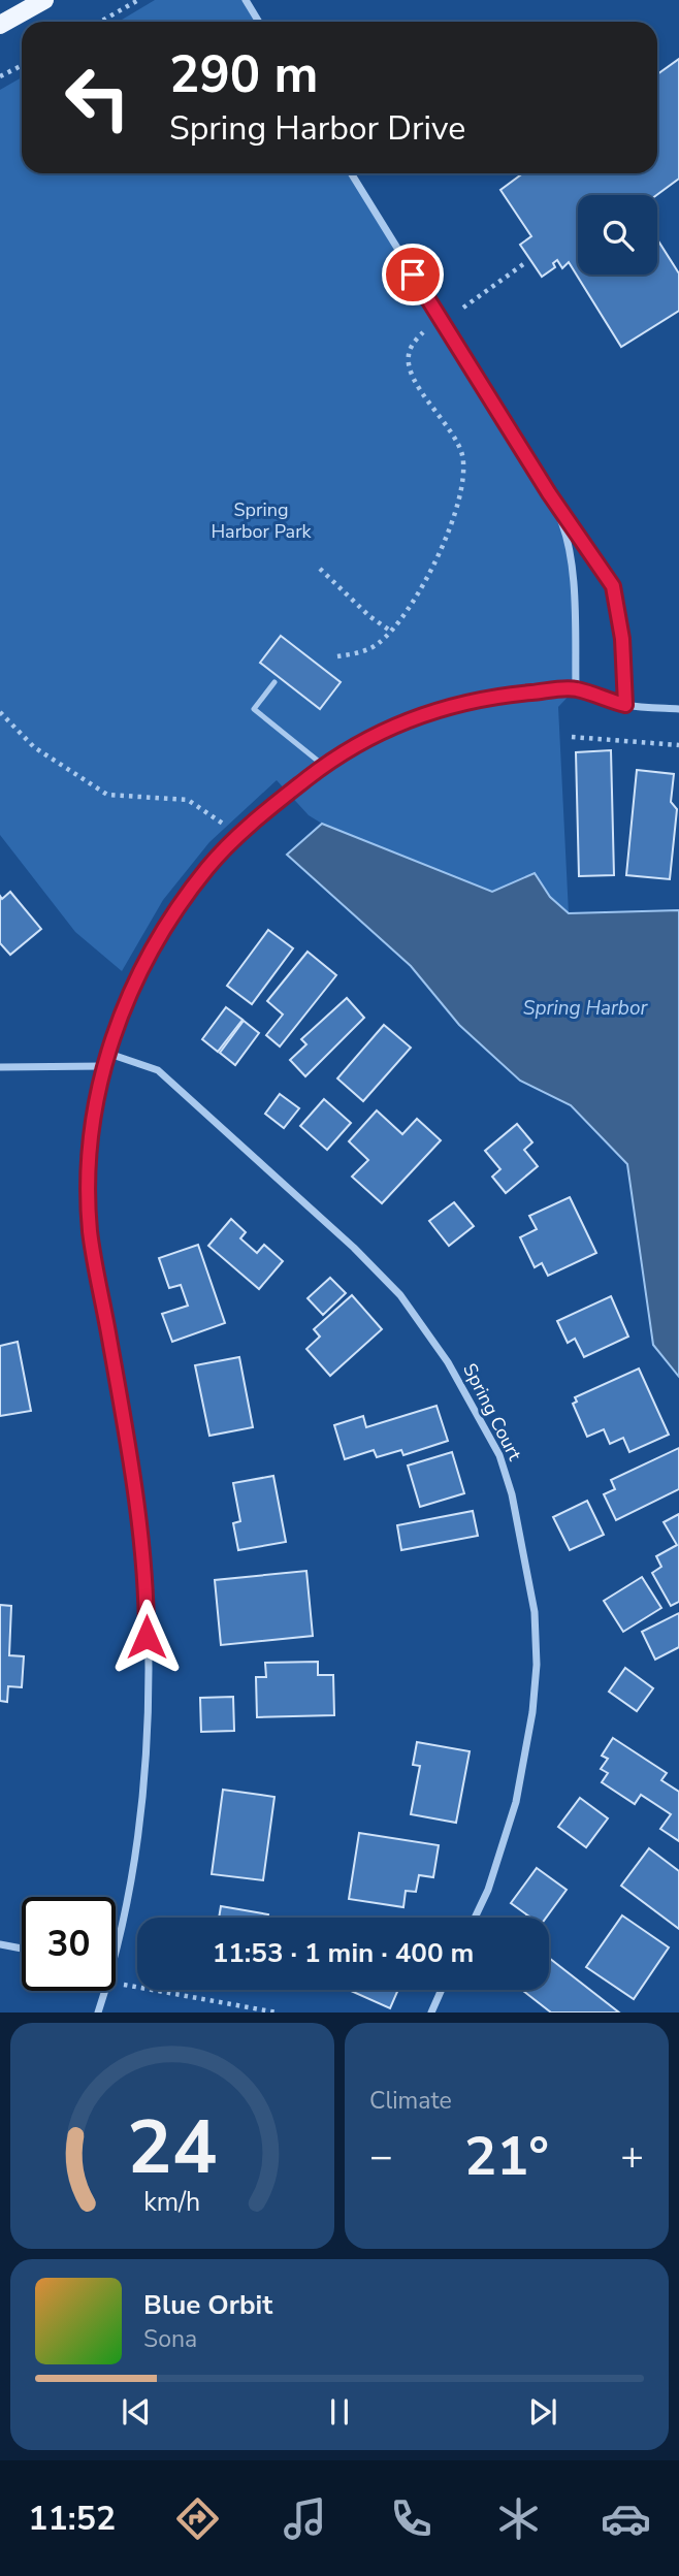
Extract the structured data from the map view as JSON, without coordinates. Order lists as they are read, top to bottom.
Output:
{
  "streets": {
    "street": ["Spring Court"]
  },
  "water": ["Spring Harbor"],
  "parks": ["Spring Harbor Park"],
  "page": {
    "turn": ["290 m", "Spring Harbor Drive"],
    "limit": "30",
    "trip": "11:53 · 1 min · 400 m",
    "tile": "Climate",
    "heat": ["−", "21°", "+"],
    "song": ["Blue Orbit", "Sona"],
    "tabs": "11:52",
    "gauge": ["24", "km/h"]
  }
}
